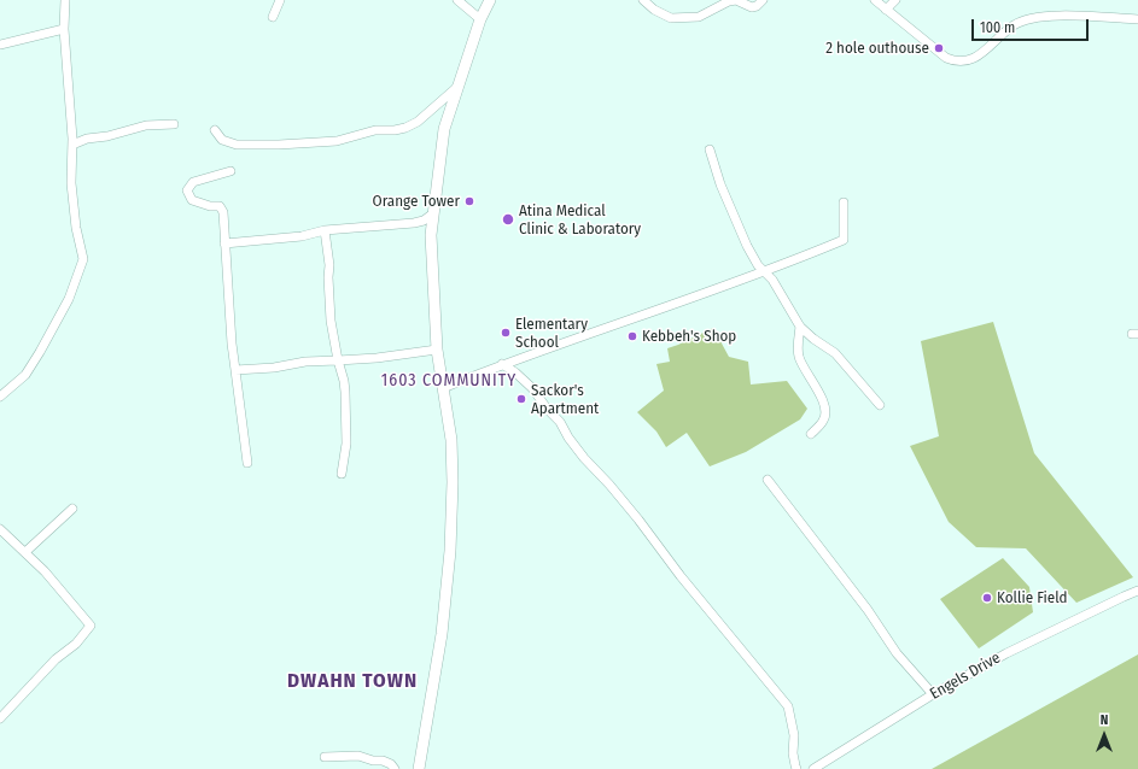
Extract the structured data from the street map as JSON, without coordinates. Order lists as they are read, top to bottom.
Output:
{
  "streets": {
    "street": ["Engels Drive"]
  },
  "districts": ["1603 COMMUNITY", "DWAHN TOWN"],
  "places": [
    "2 hole outhouse",
    "Orange Tower",
    "Atina Medical Clinic & Laboratory",
    "Elementary School",
    "Kebbeh's Shop",
    "Sackor's Apartment",
    "Kollie Field"
  ],
  "scale_bar": "100 m",
  "north": "top"
}
